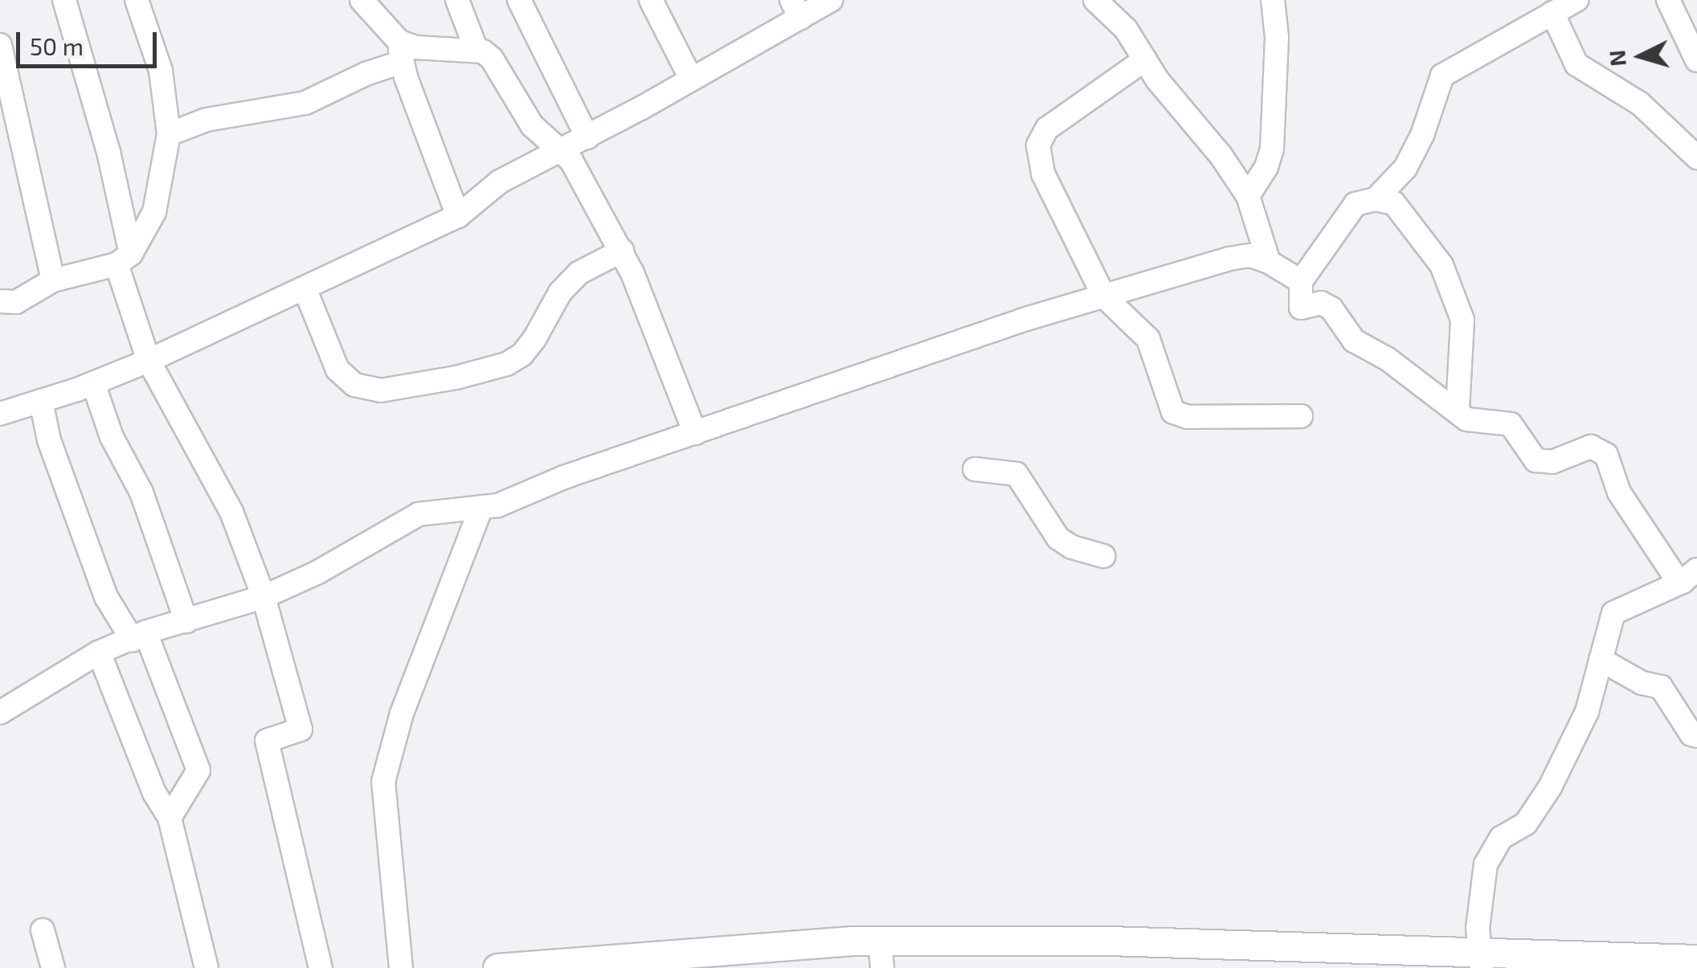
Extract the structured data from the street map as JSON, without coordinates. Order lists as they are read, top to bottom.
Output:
{
  "scale_bar": "50 m",
  "north": "left"
}
